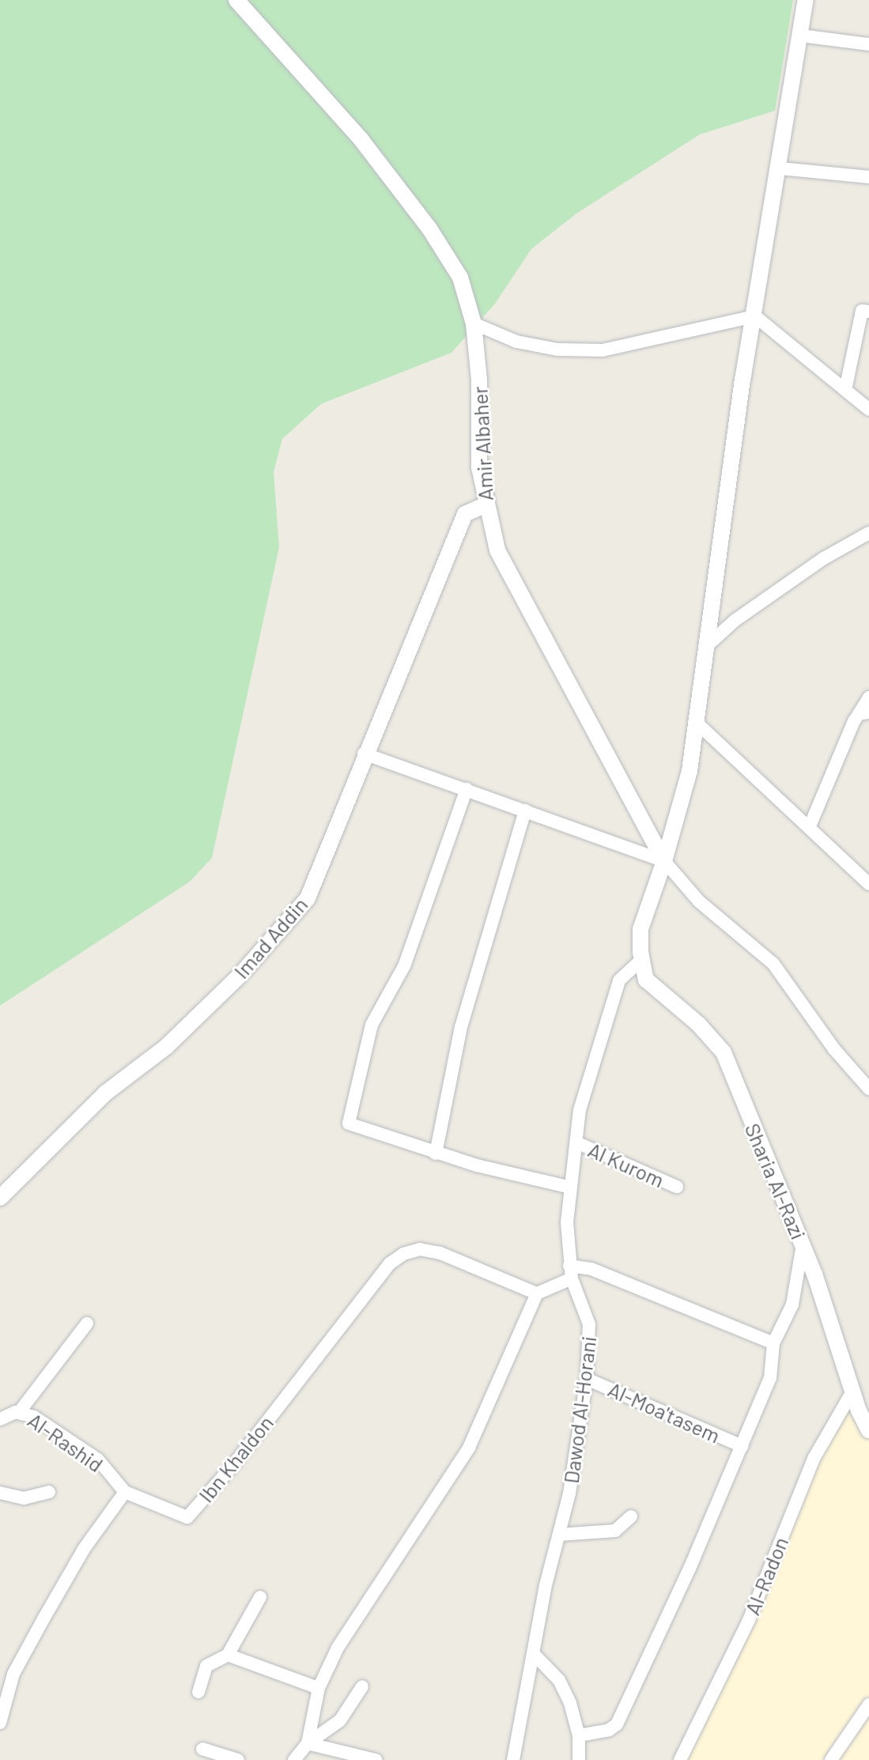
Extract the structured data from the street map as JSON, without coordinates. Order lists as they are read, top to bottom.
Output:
{
  "streets": {
    "street": [
      "Amir Albaher",
      "Imad Addin",
      "Al Kurom",
      "Sharia Al-Razi",
      "Dawod Al-Horani",
      "Al-Moa'tasem",
      "Al-Rashid",
      "Ibn Khaldon",
      "Al-Radon"
    ]
  },
  "crossings": [
    ["Amir Albaher", "Imad Addin"],
    ["Al Kurom", "Dawod Al-Horani"],
    ["Sharia Al-Razi", "Dawod Al-Horani"],
    ["Sharia Al-Razi", "Al-Radon"],
    ["Dawod Al-Horani", "Al-Moa'tasem"],
    ["Al-Rashid", "Ibn Khaldon"]
  ]
}
